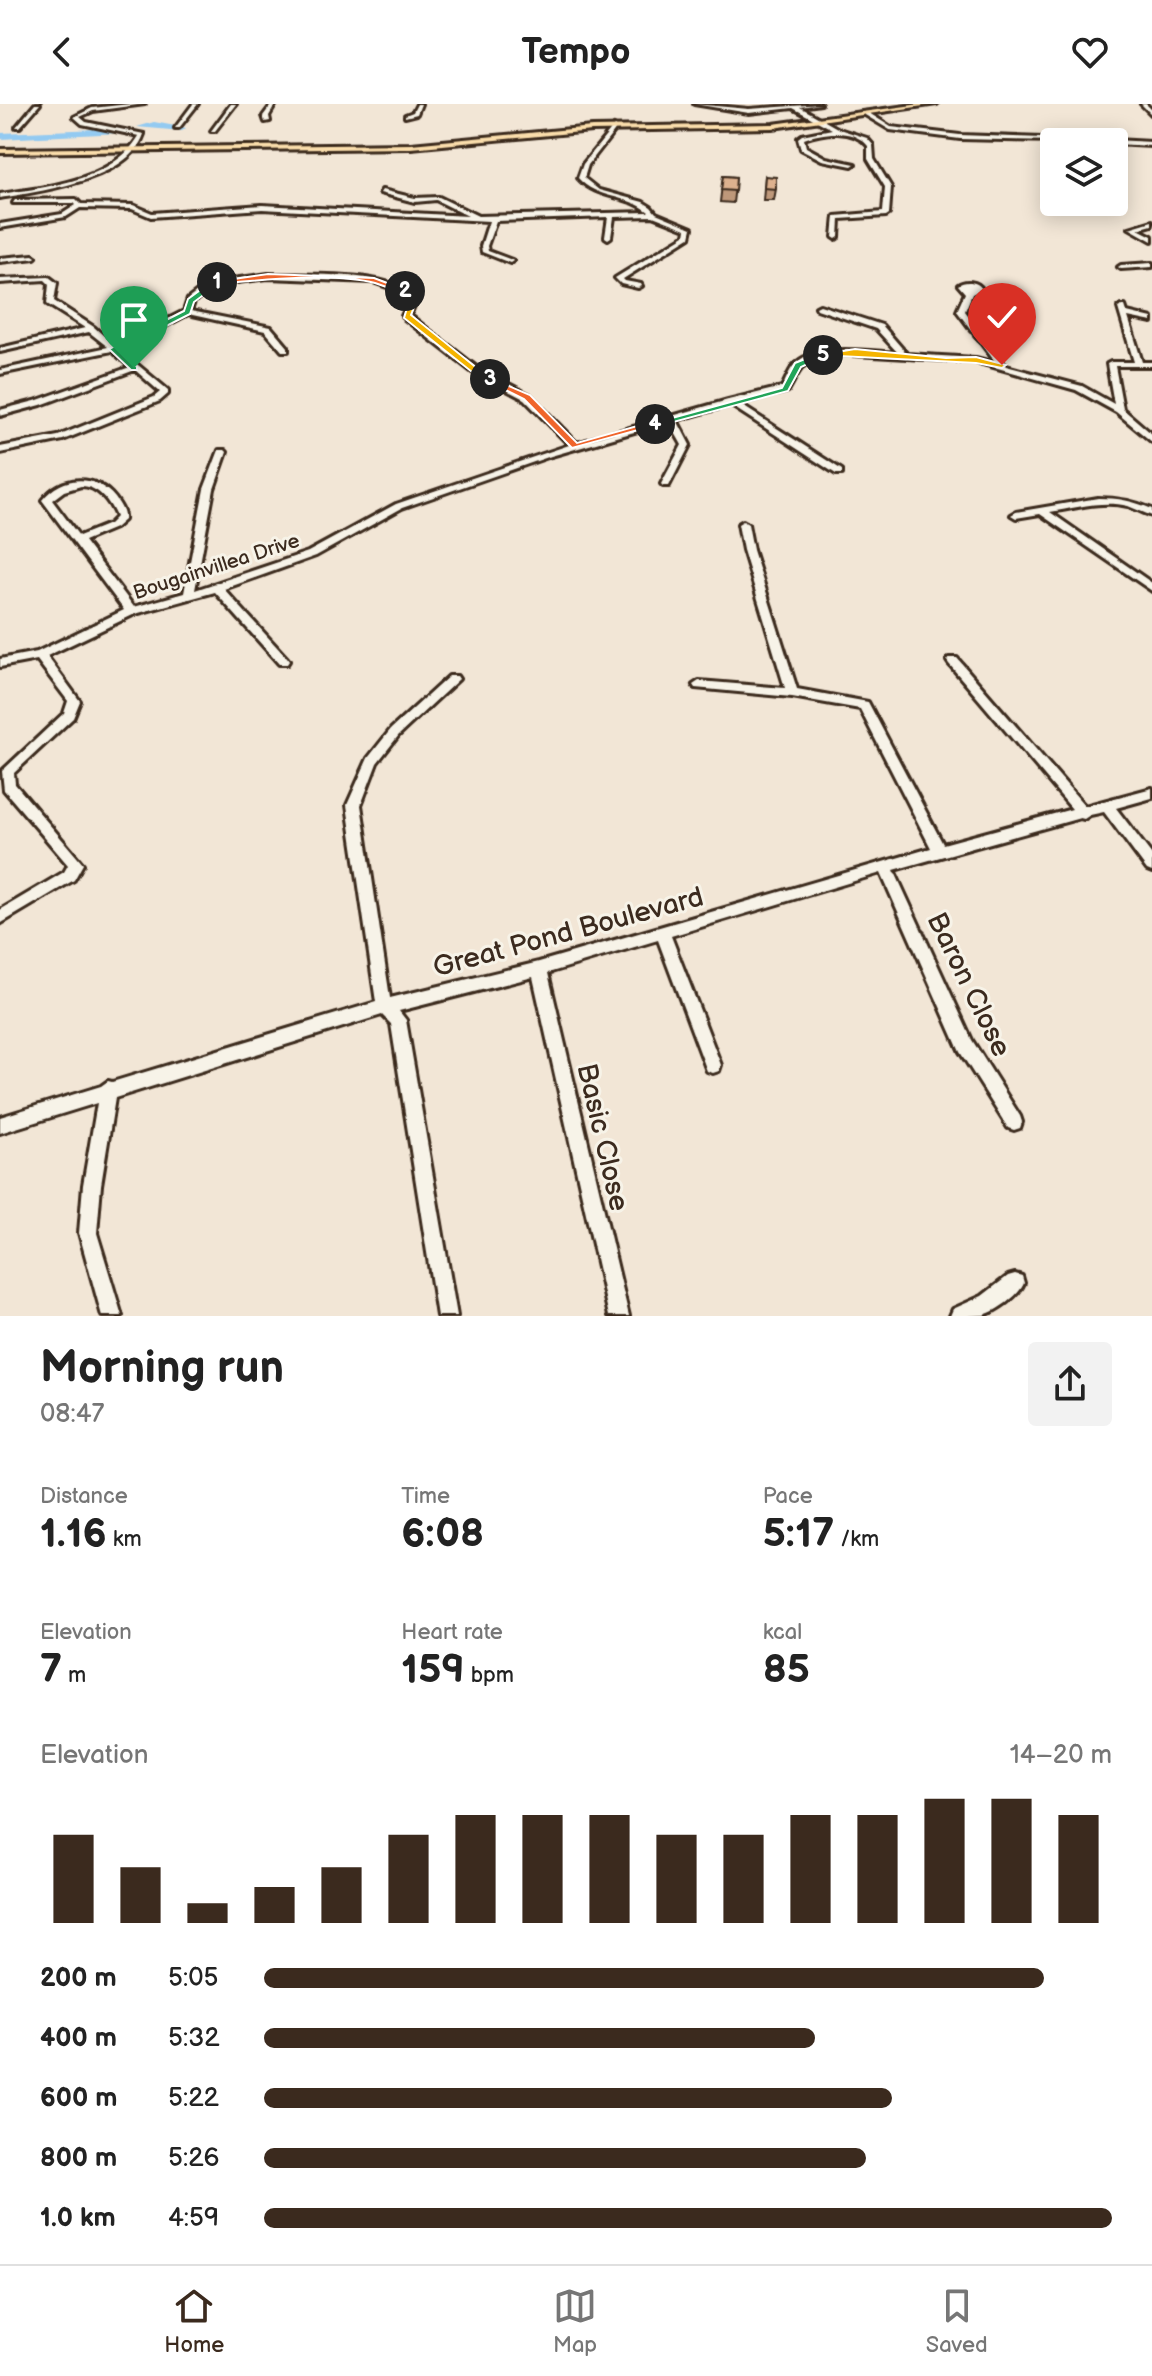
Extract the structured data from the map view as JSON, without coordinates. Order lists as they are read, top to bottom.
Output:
{
  "streets": {
    "street": [
      "Bougainvillea Drive",
      "Great Pond Boulevard",
      "Baron Close",
      "Basic Close"
    ]
  },
  "crossings": [
    ["Great Pond Boulevard", "Baron Close"],
    ["Great Pond Boulevard", "Basic Close"]
  ],
  "page": {
    "header": "Tempo",
    "pins": [
      "1",
      "2",
      "5",
      "3",
      "4"
    ],
    "heading": ["Morning run", "08:47"],
    "stats": [
      ["Distance", "1.16 km"],
      ["Time", "6:08"],
      ["Pace", "5:17 /km"],
      ["Elevation", "7 m"],
      ["Heart rate", "159 bpm"],
      ["kcal", "85"]
    ],
    "chart": ["Elevation", "14–20 m"],
    "list": [
      {
        "name": "200 m",
        "note": "5:05"
      },
      {
        "name": "400 m",
        "note": "5:32"
      },
      {
        "name": "600 m",
        "note": "5:22"
      },
      {
        "name": "800 m",
        "note": "5:26"
      },
      {
        "name": "1.0 km",
        "note": "4:59"
      }
    ],
    "tabs": ["Home", "Map", "Saved"]
  }
}
